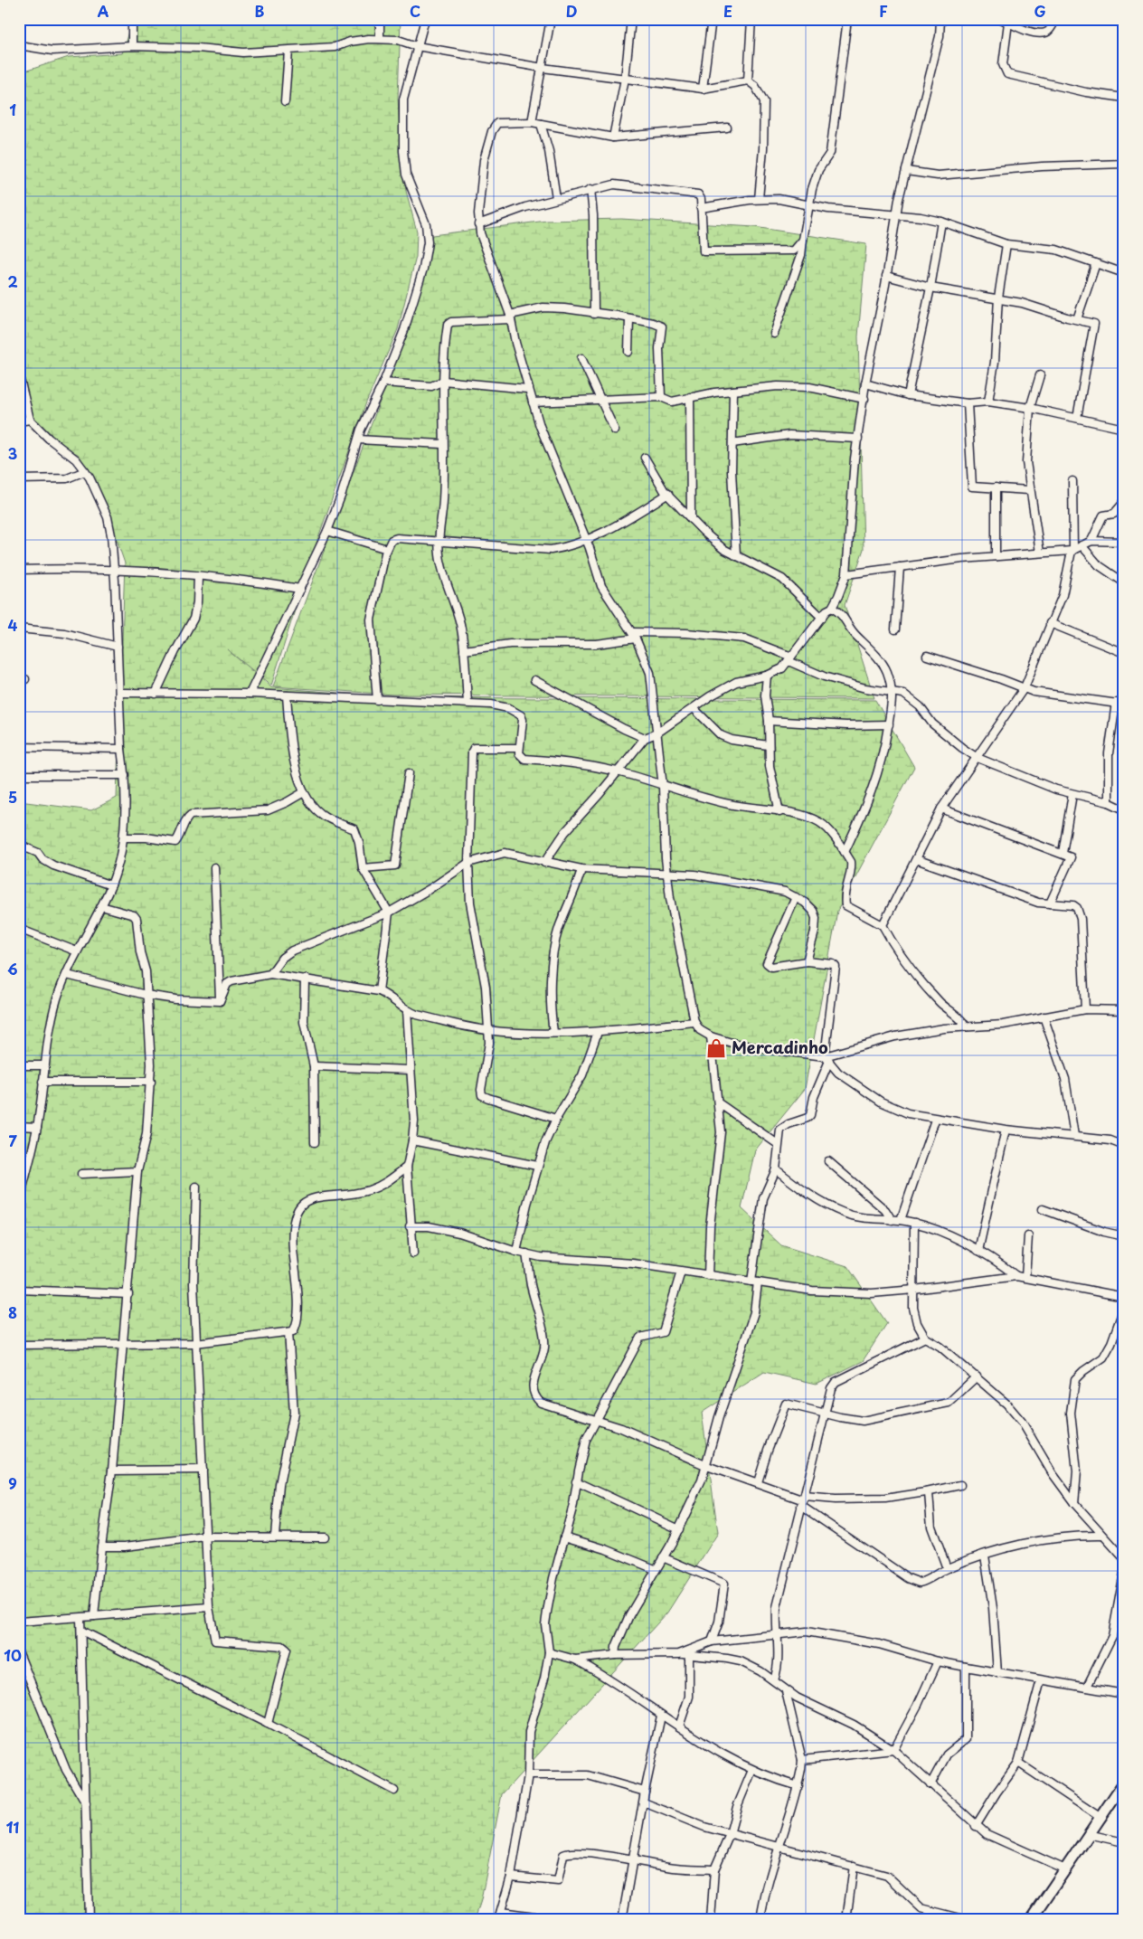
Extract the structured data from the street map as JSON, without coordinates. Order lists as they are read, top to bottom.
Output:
{
  "places": {
    "shop": ["Mercadinho"]
  },
  "grid": {
    "columns": [
      "A",
      "B",
      "C",
      "D",
      "E",
      "F",
      "G"
    ],
    "rows": [
      "1",
      "2",
      "3",
      "4",
      "5",
      "6",
      "7",
      "8",
      "9",
      "10",
      "11"
    ]
  }
}
